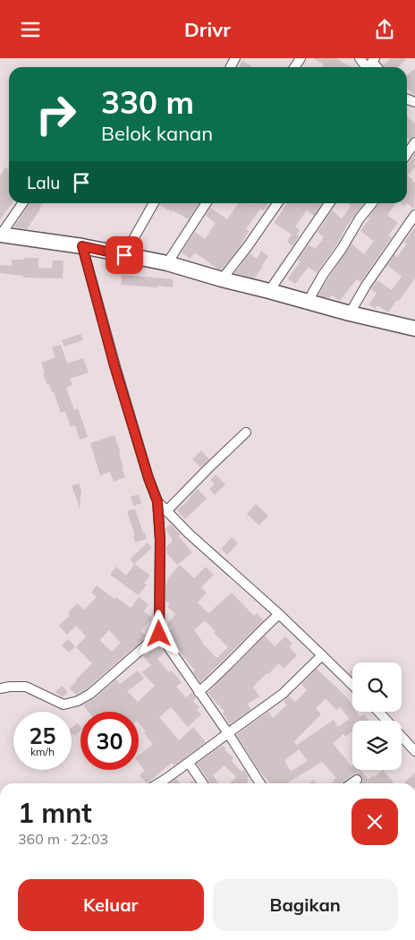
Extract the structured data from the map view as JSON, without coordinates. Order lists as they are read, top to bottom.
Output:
{
  "page": {
    "header": "Drivr",
    "turn": ["330 m", "Belok kanan"],
    "then": "Lalu",
    "speed": "25 km/h",
    "limit": "30",
    "heading": ["1 mnt", "360 m · 22:03"],
    "buttons": ["Keluar", "Bagikan"]
  }
}
